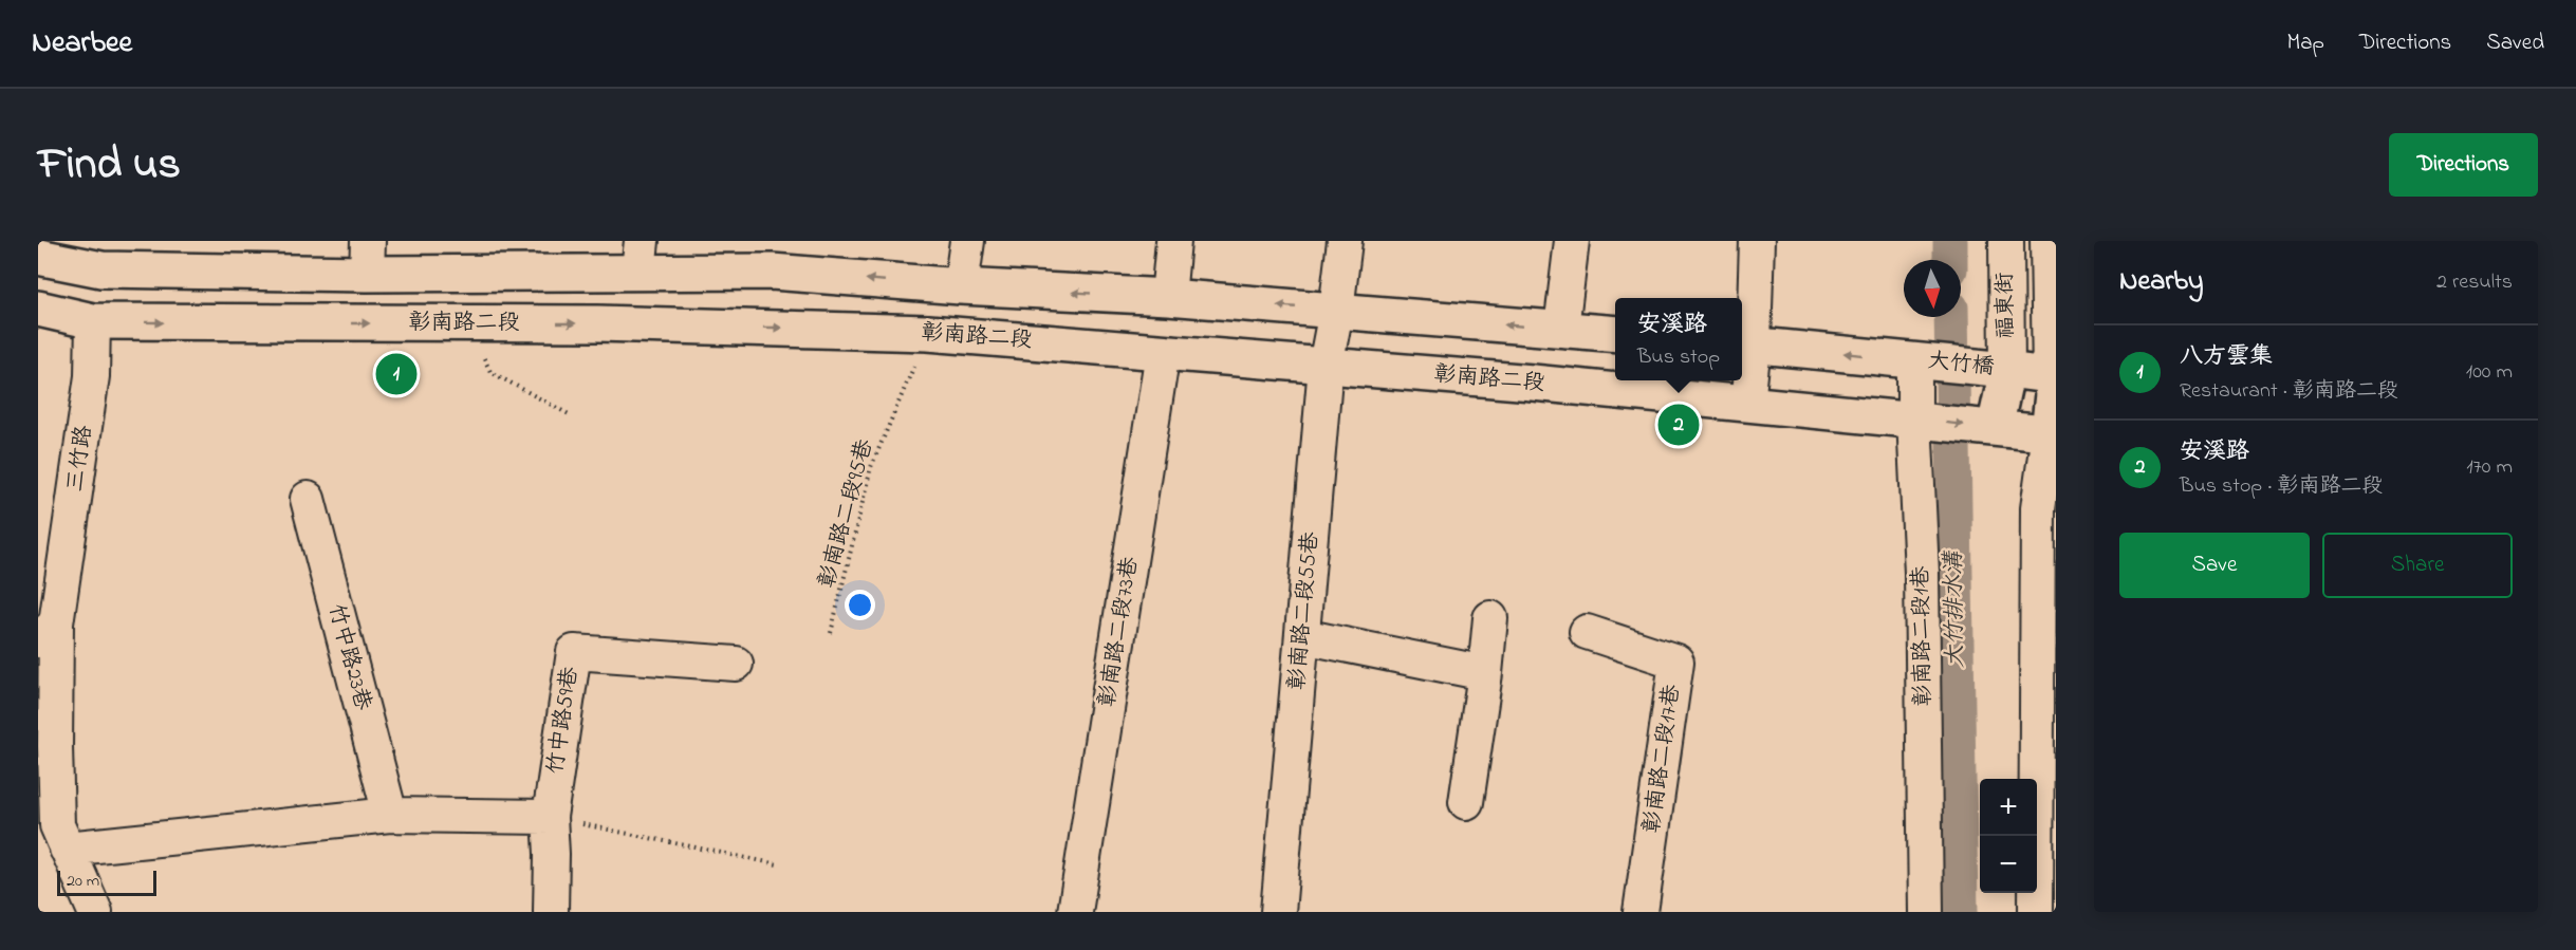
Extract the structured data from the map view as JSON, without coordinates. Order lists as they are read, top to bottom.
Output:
{
  "streets": {
    "main road": [
      "福東街",
      "彰南路二段",
      "大竹橋",
      "三竹路"
    ],
    "street": [
      "彰南路二段55巷",
      "彰南路二段73巷",
      "彰南路二段1巷",
      "竹中路23巷",
      "竹中路59巷",
      "彰南路二段17巷"
    ],
    "path": ["彰南路二段95巷"]
  },
  "crossings": [
    ["福東街", "大竹橋"],
    ["彰南路二段", "三竹路"],
    ["彰南路二段", "彰南路二段95巷"],
    ["彰南路二段", "彰南路二段55巷"],
    ["彰南路二段", "彰南路二段73巷"],
    ["彰南路二段", "彰南路二段1巷"],
    ["大竹橋", "彰南路二段1巷"]
  ],
  "water": ["大竹排水溝"],
  "scale_bar": "20 m",
  "north": "bottom",
  "page": {
    "header": "Nearbee",
    "nav": ["Map", "Directions", "Saved"],
    "title": "Find us",
    "buttons": [
      "Directions",
      ["Save", "Share"]
    ],
    "heading": ["Nearby", "2 results"],
    "popup": ["安溪路", "Bus stop"],
    "list": [
      {
        "mark": "1",
        "name": "八方雲集",
        "note": "Restaurant · 彰南路二段",
        "value": "100 m"
      },
      {
        "mark": "2",
        "name": "安溪路",
        "note": "Bus stop · 彰南路二段",
        "value": "170 m"
      }
    ],
    "pins": ["1", "2"],
    "map_buttons": ["+", "−"],
    "scale": "20 m"
  }
}
